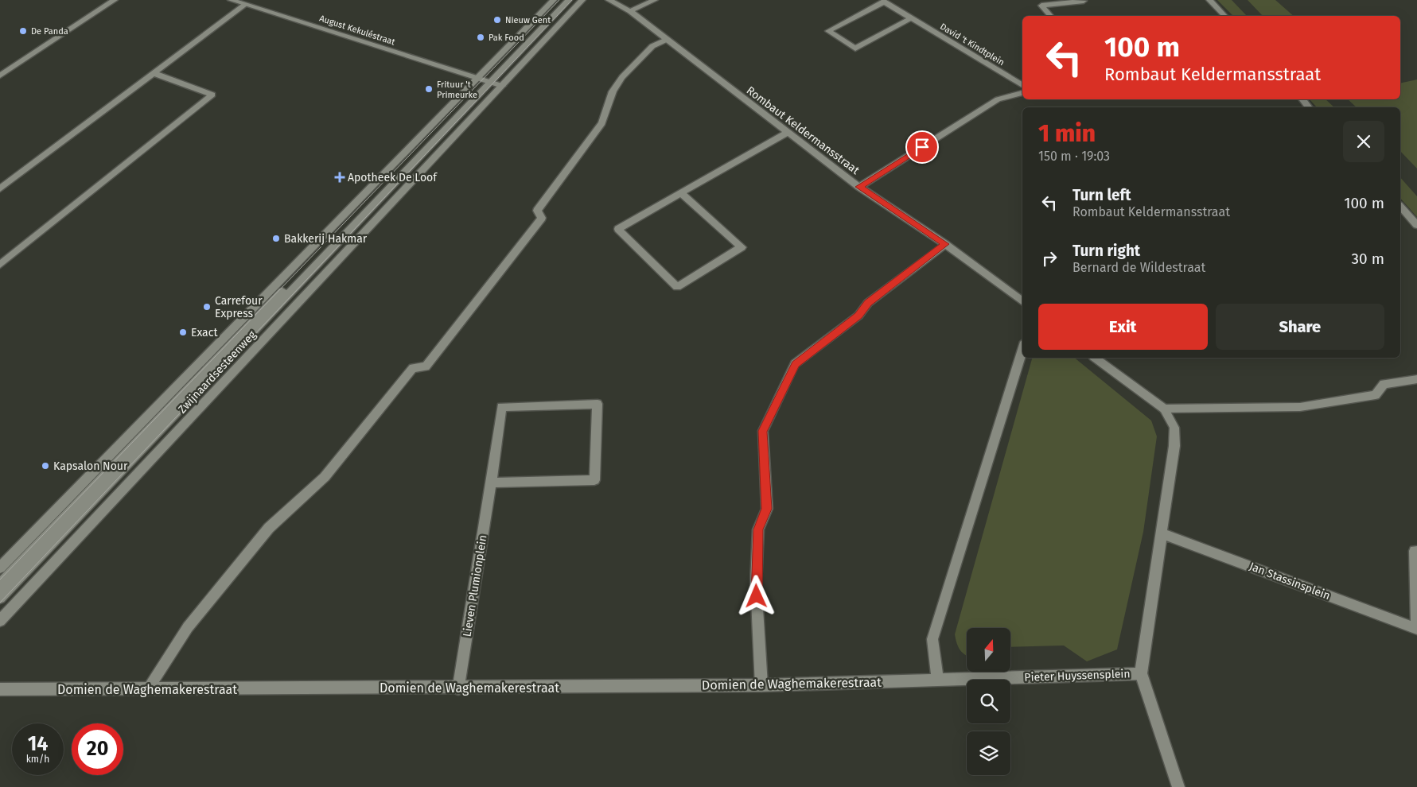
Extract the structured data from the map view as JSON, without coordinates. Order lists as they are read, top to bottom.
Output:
{
  "streets": {
    "street": [
      "August Kekuléstraat",
      "David 't Kindtplein",
      "Rombaut Keldermansstraat",
      "Zwijnaardsesteenweg",
      "Jan Stassinsplein",
      "Lieven Plumionplein",
      "Pieter Huyssensplein",
      "Domien de Waghemakerestraat"
    ]
  },
  "crossings": [
    ["August Kekuléstraat", "Zwijnaardsesteenweg"],
    ["Jan Stassinsplein", "Pieter Huyssensplein"],
    ["Lieven Plumionplein", "Domien de Waghemakerestraat"],
    ["Pieter Huyssensplein", "Domien de Waghemakerestraat"]
  ],
  "places": {
    "other": [
      "Nieuw Gent",
      "De Panda",
      "Pak Food",
      "Frituur 't Primeurke",
      "Bakkerij Hakmar",
      "Carrefour Express",
      "Exact",
      "Kapsalon Nour"
    ],
    "health": ["Apotheek De Loof"]
  },
  "north": "top",
  "page": {
    "turn": ["100 m", "Rombaut Keldermansstraat"],
    "heading": ["1 min", "150 m · 19:03"],
    "list": [
      {
        "name": "Turn left",
        "note": "Rombaut Keldermansstraat",
        "value": "100 m"
      },
      {
        "name": "Turn right",
        "note": "Bernard de Wildestraat",
        "value": "30 m"
      }
    ],
    "buttons": ["Exit", "Share"],
    "speed": "14 km/h",
    "limit": "20"
  }
}
